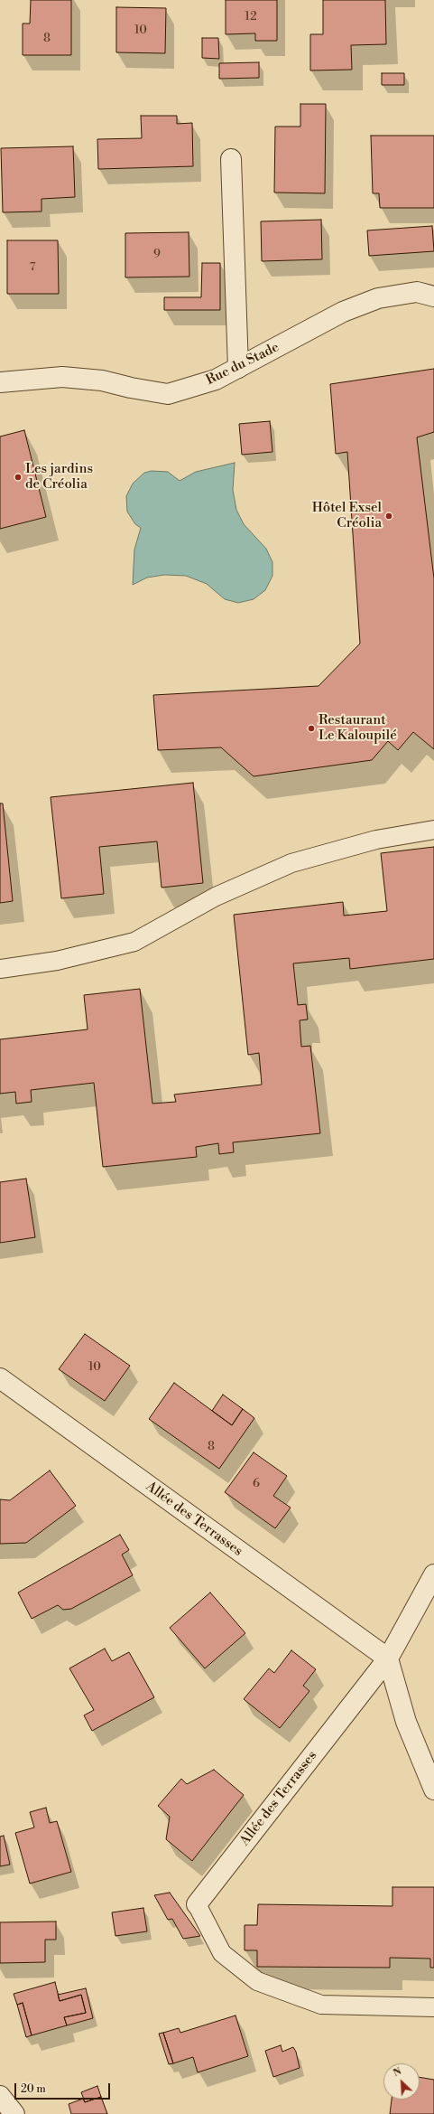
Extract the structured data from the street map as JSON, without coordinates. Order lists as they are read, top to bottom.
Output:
{
  "streets": {
    "street": ["Rue du Stade", "Allée des Terrasses"]
  },
  "places": ["Les jardins de Créolia", "Hôtel Exsel Créolia", "Restaurant Le Kaloupilé"],
  "house_numbers": [
    "12",
    "10",
    "8",
    "9",
    "7",
    "10",
    "8",
    "6"
  ],
  "scale_bar": "20 m",
  "north": "top left"
}
